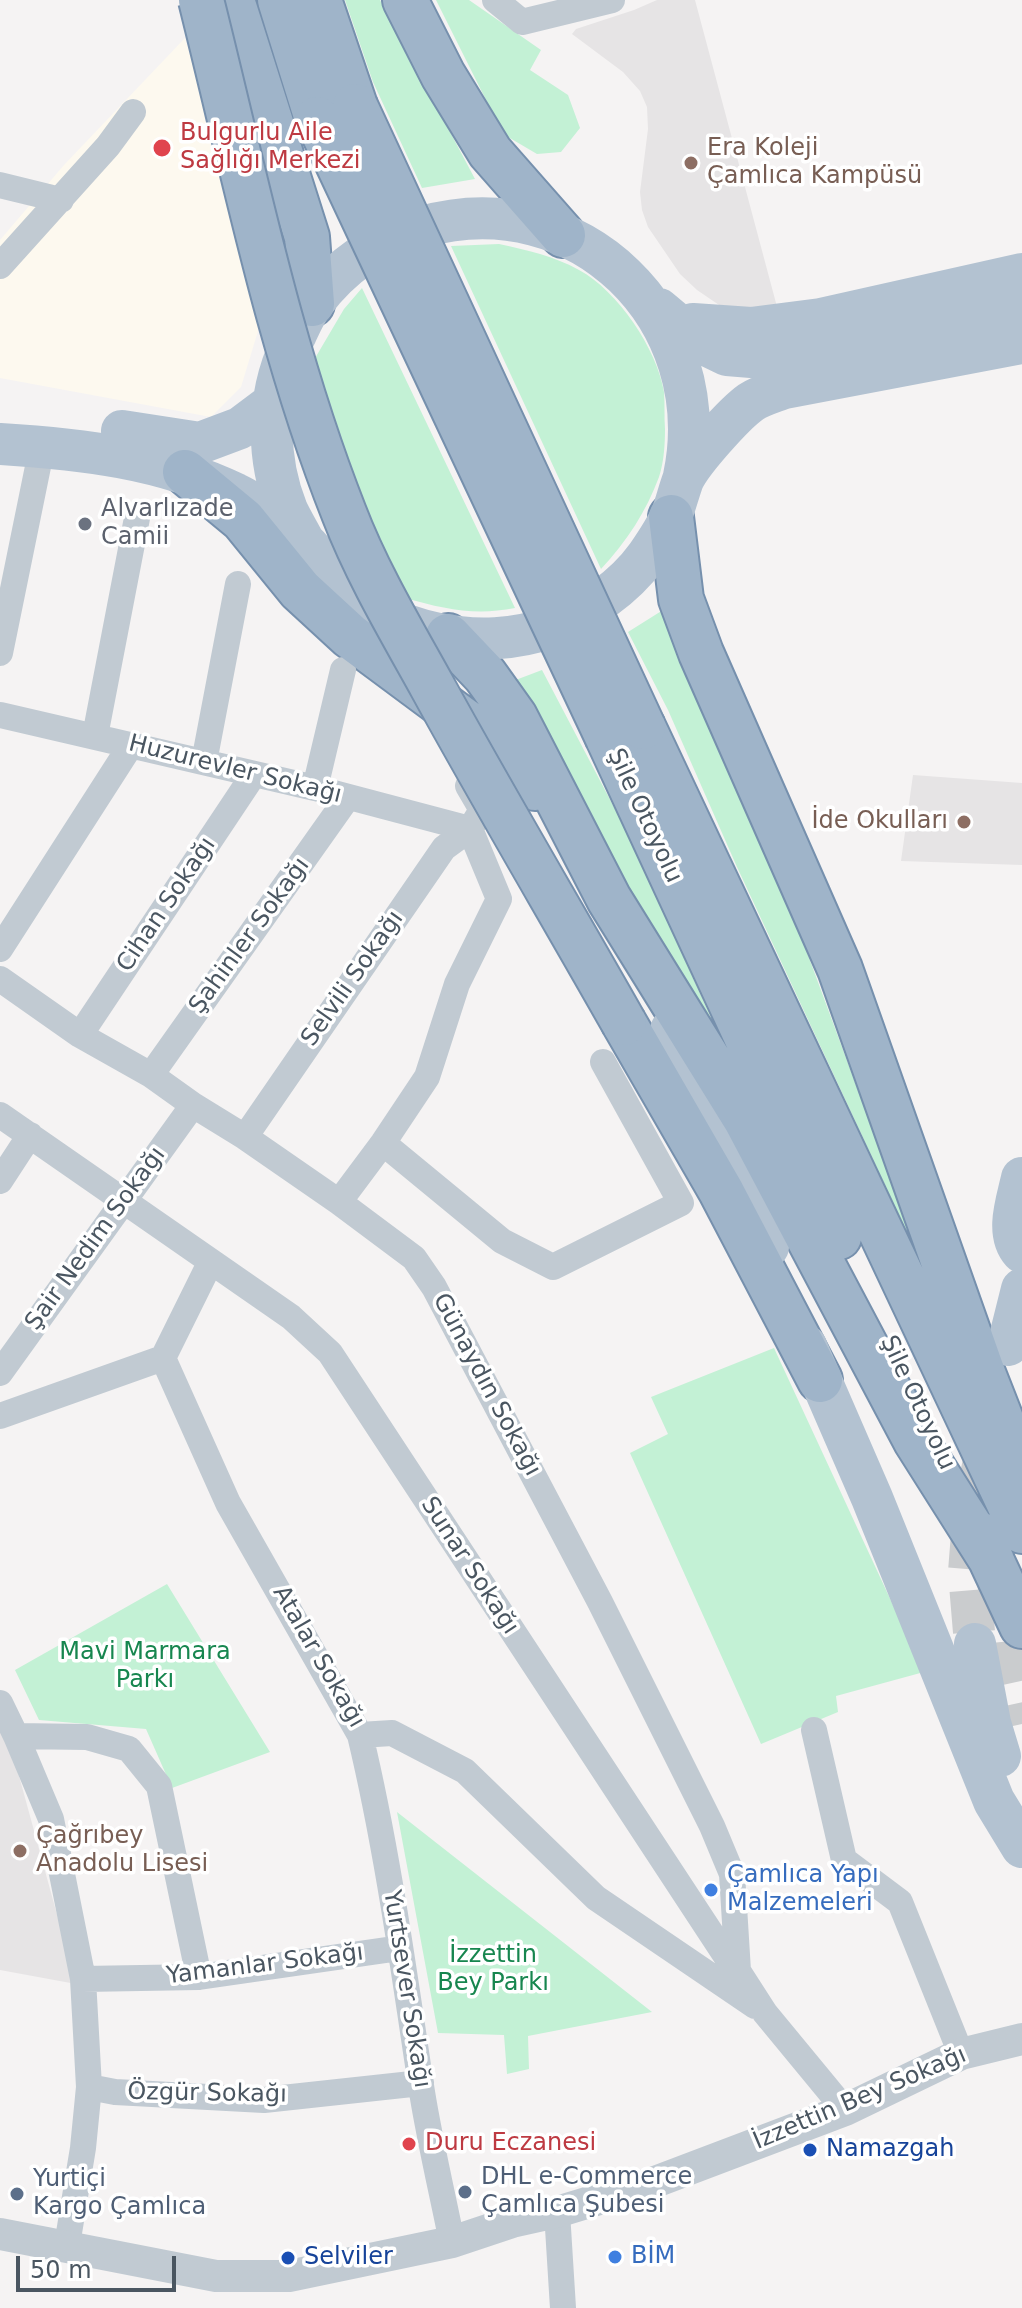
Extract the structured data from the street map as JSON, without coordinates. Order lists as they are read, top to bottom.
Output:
{
  "streets": {
    "highway": ["Şile Otoyolu"],
    "street": [
      "Huzurevler Sokağı",
      "Cihan Sokağı",
      "Şahinler Sokağı",
      "Selvili Sokağı",
      "Şair Nedim Sokağı",
      "Günaydın Sokağı",
      "Sunar Sokağı",
      "Atalar Sokağı",
      "Yamanlar Sokağı",
      "Yurtsever Sokağı",
      "Özgür Sokağı",
      "İzzettin Bey Sokağı"
    ]
  },
  "crossings": [
    ["Huzurevler Sokağı", "Cihan Sokağı"],
    ["Huzurevler Sokağı", "Şahinler Sokağı"],
    ["Huzurevler Sokağı", "Selvili Sokağı"],
    ["Cihan Sokağı", "Günaydın Sokağı"],
    ["Şahinler Sokağı", "Günaydın Sokağı"],
    ["Selvili Sokağı", "Günaydın Sokağı"],
    ["Şair Nedim Sokağı", "Günaydın Sokağı"],
    ["Şair Nedim Sokağı", "Sunar Sokağı"],
    ["Günaydın Sokağı", "Sunar Sokağı"],
    ["Sunar Sokağı", "Atalar Sokağı"],
    ["Sunar Sokağı", "İzzettin Bey Sokağı"],
    ["Atalar Sokağı", "Yurtsever Sokağı"],
    ["Yamanlar Sokağı", "Yurtsever Sokağı"],
    ["Yurtsever Sokağı", "Özgür Sokağı"],
    ["Yurtsever Sokağı", "İzzettin Bey Sokağı"]
  ],
  "parks": ["Mavi Marmara Parkı", "İzzettin Bey Parkı"],
  "places": [
    "Bulgurlu Aile Sağlığı Merkezi",
    "Era Koleji Çamlıca Kampüsü",
    "Alvarlızade Camii",
    "İde Okulları",
    "Çağrıbey Anadolu Lisesi",
    "Çamlıca Yapı Malzemeleri",
    "Duru Eczanesi",
    "Namazgah",
    "DHL e-Commerce Çamlıca Şubesi",
    "Yurtiçi Kargo Çamlıca",
    "BİM",
    "Selviler"
  ],
  "scale_bar": "50 m"
}
